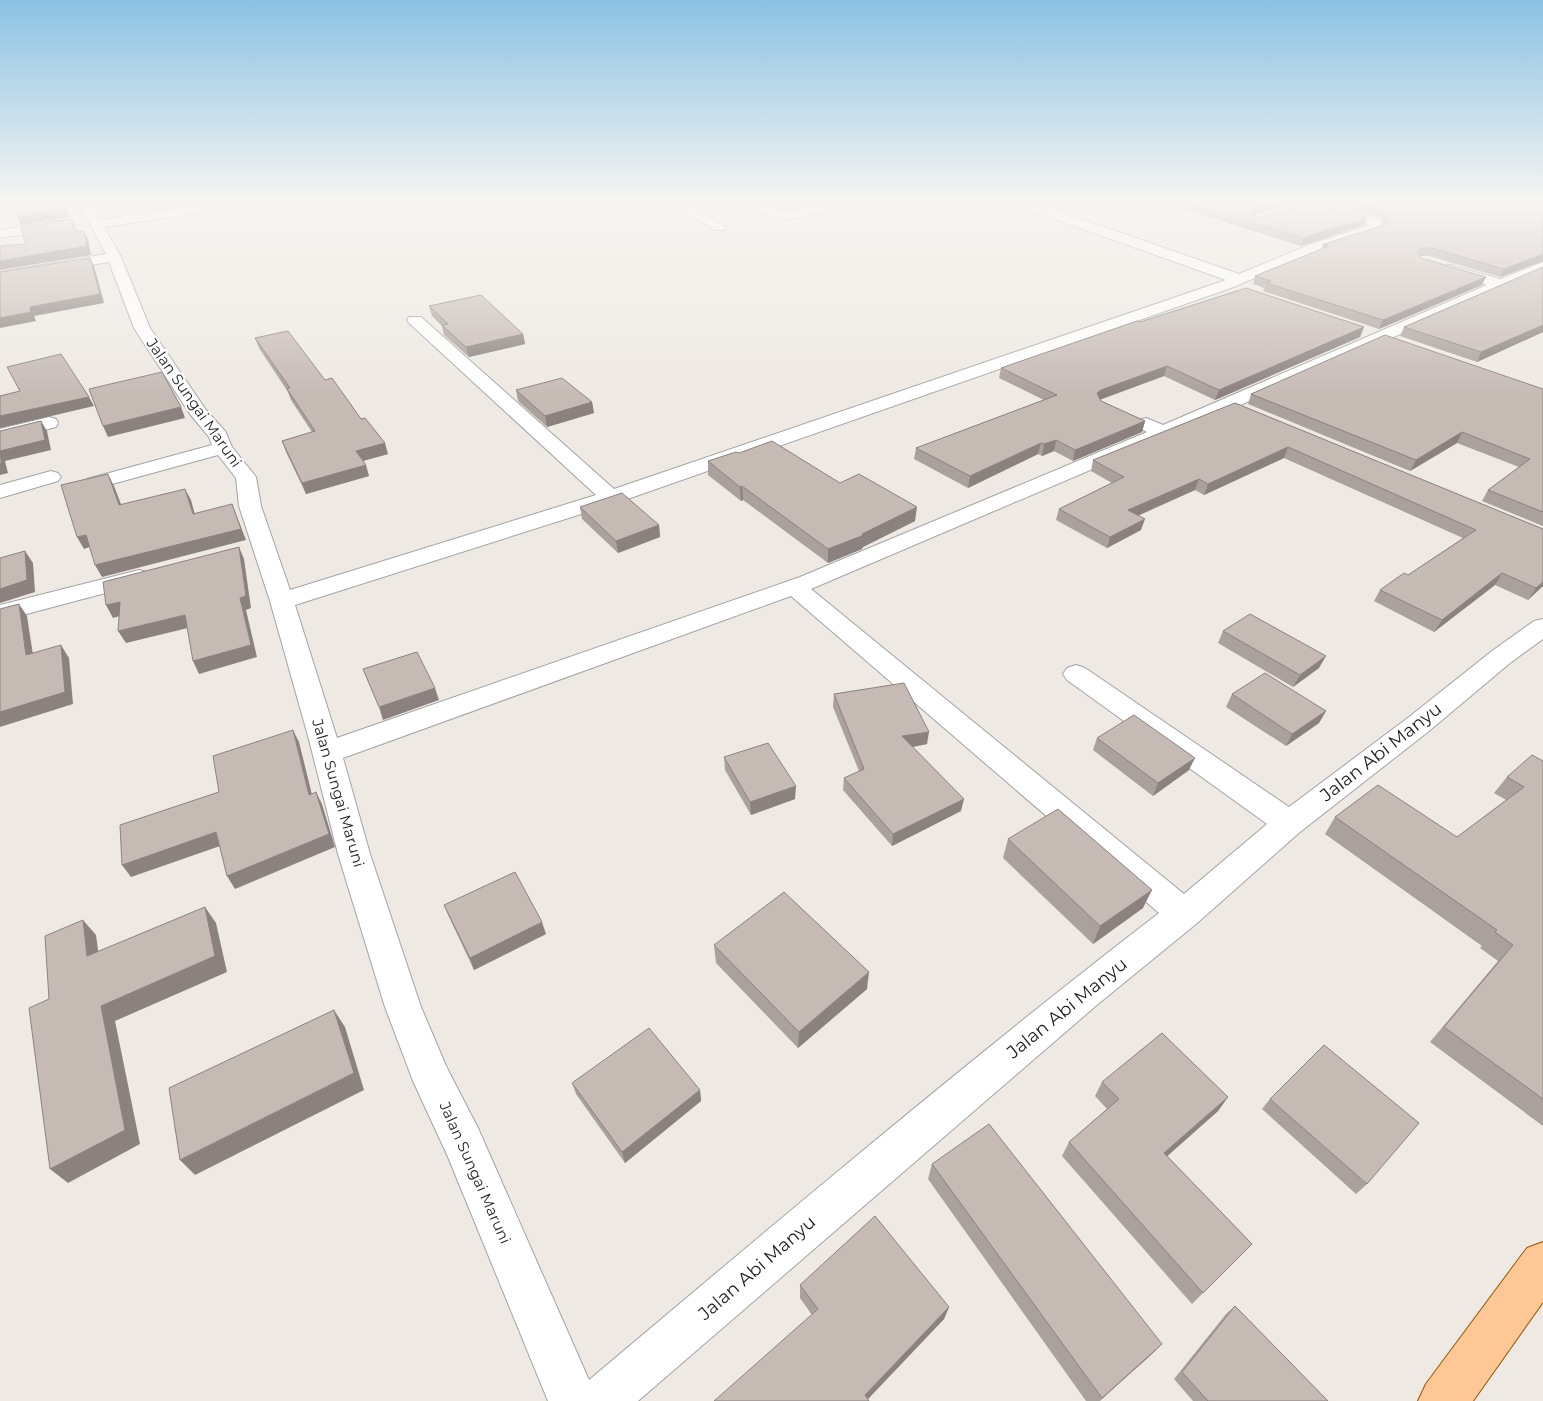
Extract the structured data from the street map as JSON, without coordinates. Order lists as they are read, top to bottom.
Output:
{
  "streets": {
    "street": ["Jalan Sungai Maruni", "Jalan Abi Manyu"]
  }
}
